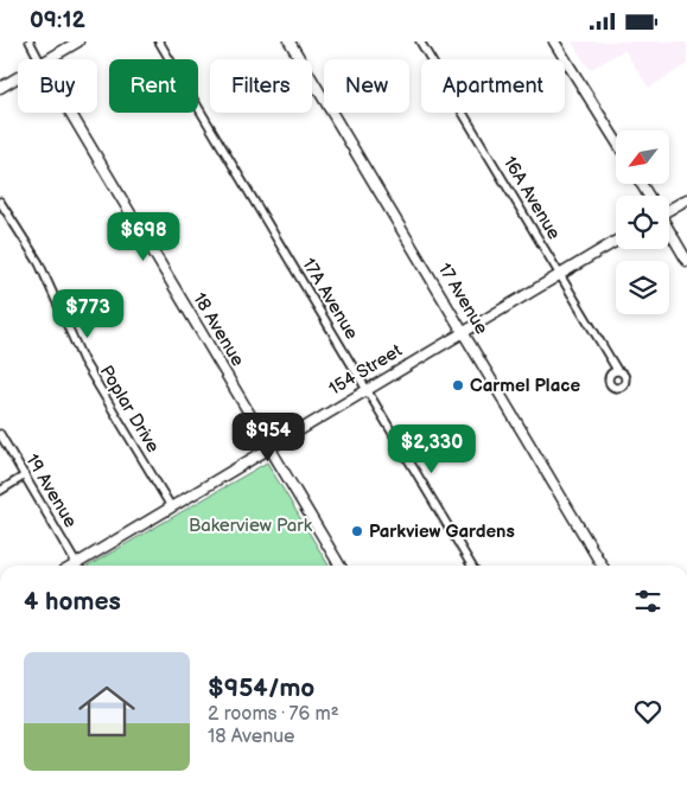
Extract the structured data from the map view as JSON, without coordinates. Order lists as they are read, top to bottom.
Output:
{
  "streets": {
    "street": [
      "16A Avenue",
      "17A Avenue",
      "17 Avenue",
      "18 Avenue",
      "154 Street",
      "Poplar Drive",
      "19 Avenue"
    ]
  },
  "crossings": [
    ["16A Avenue", "154 Street"],
    ["17A Avenue", "154 Street"],
    ["17 Avenue", "154 Street"],
    ["18 Avenue", "154 Street"],
    ["154 Street", "Poplar Drive"],
    ["154 Street", "19 Avenue"]
  ],
  "parks": ["Bakerview Park"],
  "places": ["Carmel Place", "Parkview Gardens"],
  "north": "bottom left",
  "page": {
    "status": "09:12",
    "chip": [
      "Buy",
      "Rent",
      "Filters",
      "New",
      "Apartment"
    ],
    "price": [
      "$698",
      "$773",
      "$954",
      "$2,330"
    ],
    "heading": "4 homes",
    "list": [
      {
        "name": "$954/mo",
        "note": "2 rooms · 76 m² · 18 Avenue"
      }
    ]
  }
}
